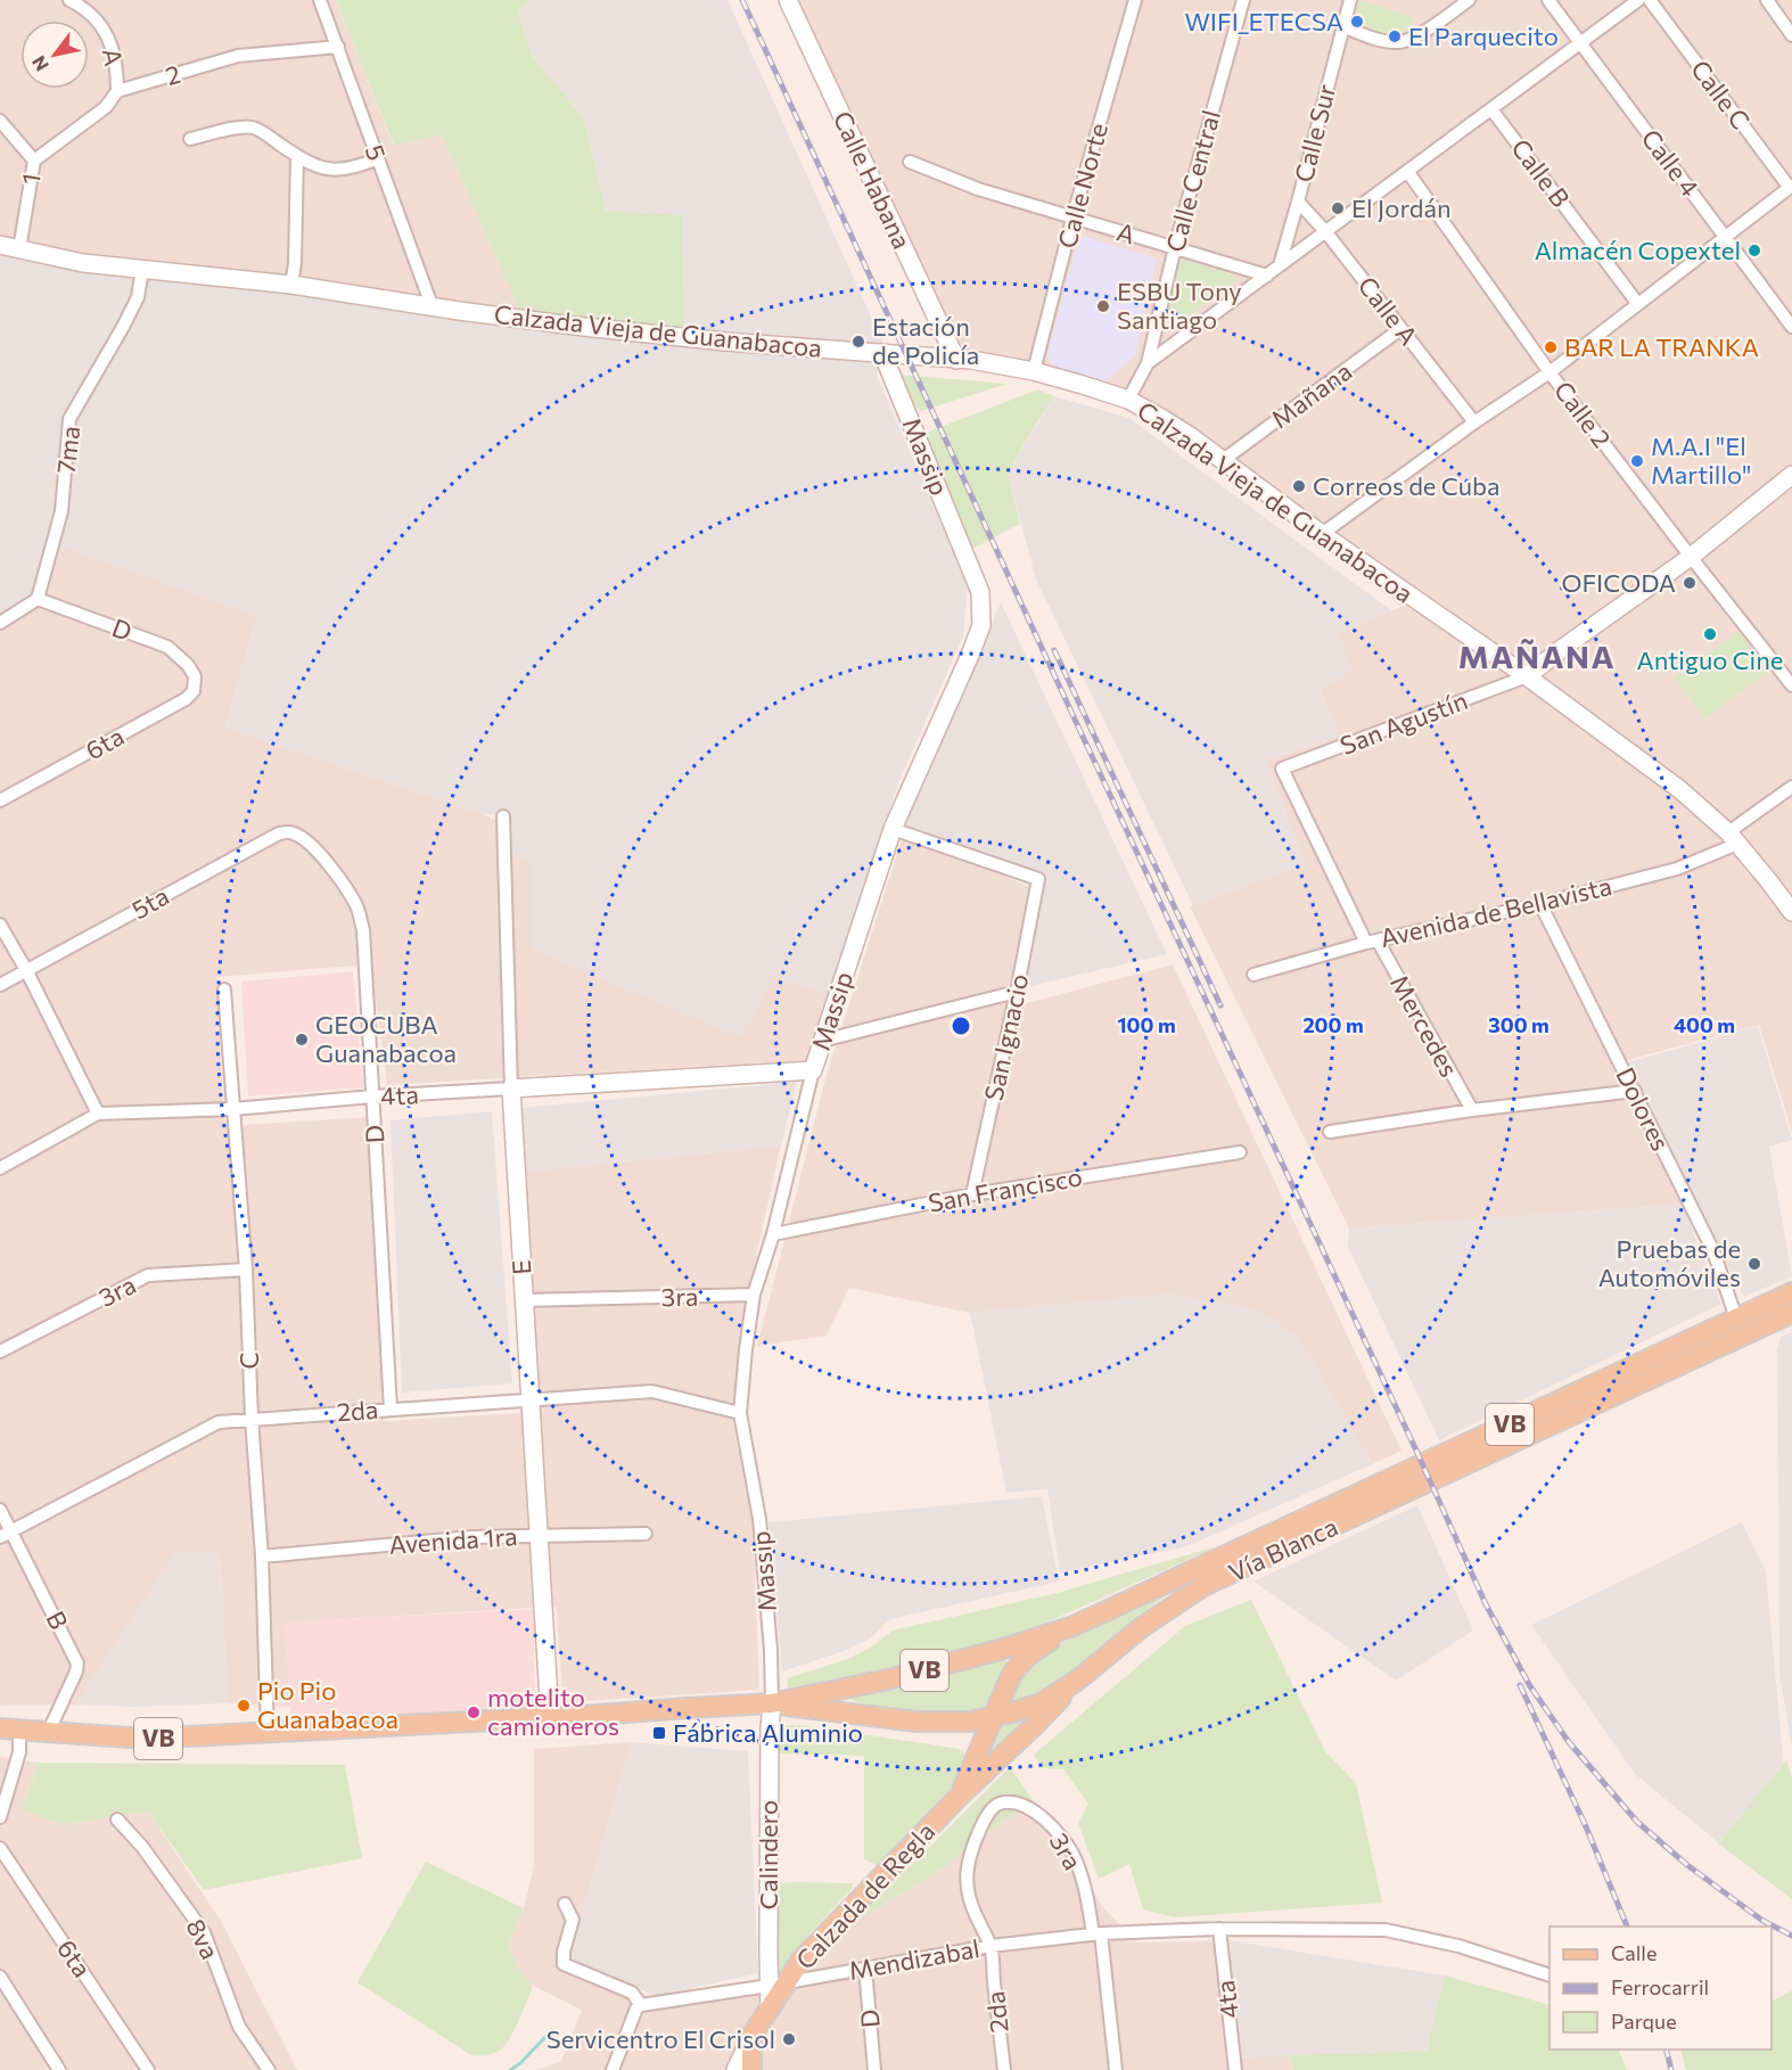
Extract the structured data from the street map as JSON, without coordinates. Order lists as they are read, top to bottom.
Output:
{
  "streets": {
    "main road": [
      "Calle Habana",
      "Calzada Vieja de Guanabacoa",
      "Massip",
      "4ta",
      "E",
      "VB",
      "Vía Blanca",
      "Calindero",
      "Calzada de Regla"
    ],
    "street": [
      "A",
      "2",
      "Calle C",
      "Calle Sur",
      "5",
      "Calle 4",
      "Calle B",
      "1",
      "Calle Central",
      "Calle Norte",
      "Calle A",
      "Mañana",
      "Calle 2",
      "7ma",
      "D",
      "San Agustín",
      "6ta",
      "5ta",
      "Avenida de Bellavista",
      "Mercedes",
      "San Ignacio",
      "Dolores",
      "San Francisco",
      "3ra",
      "C",
      "2da",
      "Avenida 1ra",
      "B",
      "8va",
      "Mendizabal"
    ]
  },
  "crossings": [
    ["A", "2"],
    ["A", "Calle Central"],
    ["A", "Calle Norte"],
    ["2", "5"],
    ["Calle Sur", "Calle A"],
    ["5", "Calzada Vieja de Guanabacoa"],
    ["1", "Calzada Vieja de Guanabacoa"],
    ["Calle Habana", "Calzada Vieja de Guanabacoa"],
    ["Calle Norte", "Calzada Vieja de Guanabacoa"],
    ["Calle A", "Mañana"],
    ["Calzada Vieja de Guanabacoa", "Mañana"],
    ["Calzada Vieja de Guanabacoa", "7ma"],
    ["Calzada Vieja de Guanabacoa", "Massip"],
    ["Calzada Vieja de Guanabacoa", "San Agustín"],
    ["Calzada Vieja de Guanabacoa", "Avenida de Bellavista"],
    ["7ma", "D"],
    ["Massip", "San Ignacio"],
    ["Massip", "4ta"],
    ["Massip", "San Francisco"],
    ["Massip", "3ra"],
    ["Massip", "2da"],
    ["Massip", "Vía Blanca"],
    ["Massip", "Calindero"],
    ["D", "6ta"],
    ["D", "5ta"],
    ["D", "4ta"],
    ["D", "2da"],
    ["D", "Mendizabal"],
    ["San Agustín", "Mercedes"],
    ["Avenida de Bellavista", "Mercedes"],
    ["Avenida de Bellavista", "Dolores"],
    ["San Ignacio", "San Francisco"],
    ["4ta", "E"],
    ["4ta", "C"],
    ["4ta", "Mendizabal"],
    ["Dolores", "Vía Blanca"],
    ["E", "3ra"],
    ["E", "2da"],
    ["E", "Avenida 1ra"],
    ["E", "Vía Blanca"],
    ["3ra", "C"],
    ["3ra", "2da"],
    ["3ra", "Mendizabal"],
    ["C", "2da"],
    ["C", "Avenida 1ra"],
    ["C", "Vía Blanca"],
    ["2da", "B"],
    ["2da", "Mendizabal"],
    ["Vía Blanca", "B"],
    ["Vía Blanca", "Calindero"],
    ["Vía Blanca", "Calzada de Regla"],
    ["Calindero", "Calzada de Regla"],
    ["Calindero", "Mendizabal"],
    ["Calzada de Regla", "Mendizabal"]
  ],
  "districts": ["MAÑANA"],
  "places": {
    "other": [
      "WIFI_ETECSA",
      "El Parquecito",
      "El Jordán",
      "Almacén Copextel",
      "ESBU Tony Santiago",
      "Estación de Policía",
      "BAR LA TRANKA",
      "M.A.I \"El Martillo\"",
      "Correos de Cuba",
      "OFICODA",
      "Antiguo Cine",
      "GEOCUBA Guanabacoa",
      "Pruebas de Automóviles",
      "Pio Pio Guanabacoa",
      "motelito camioneros",
      "Servicentro El Crisol"
    ],
    "transit": ["Fábrica Aluminio"]
  },
  "legend": ["Calle", "Ferrocarril", "Parque"],
  "north": "bottom left",
  "rings": [
    "100 m",
    "200 m",
    "300 m",
    "400 m"
  ]
}
